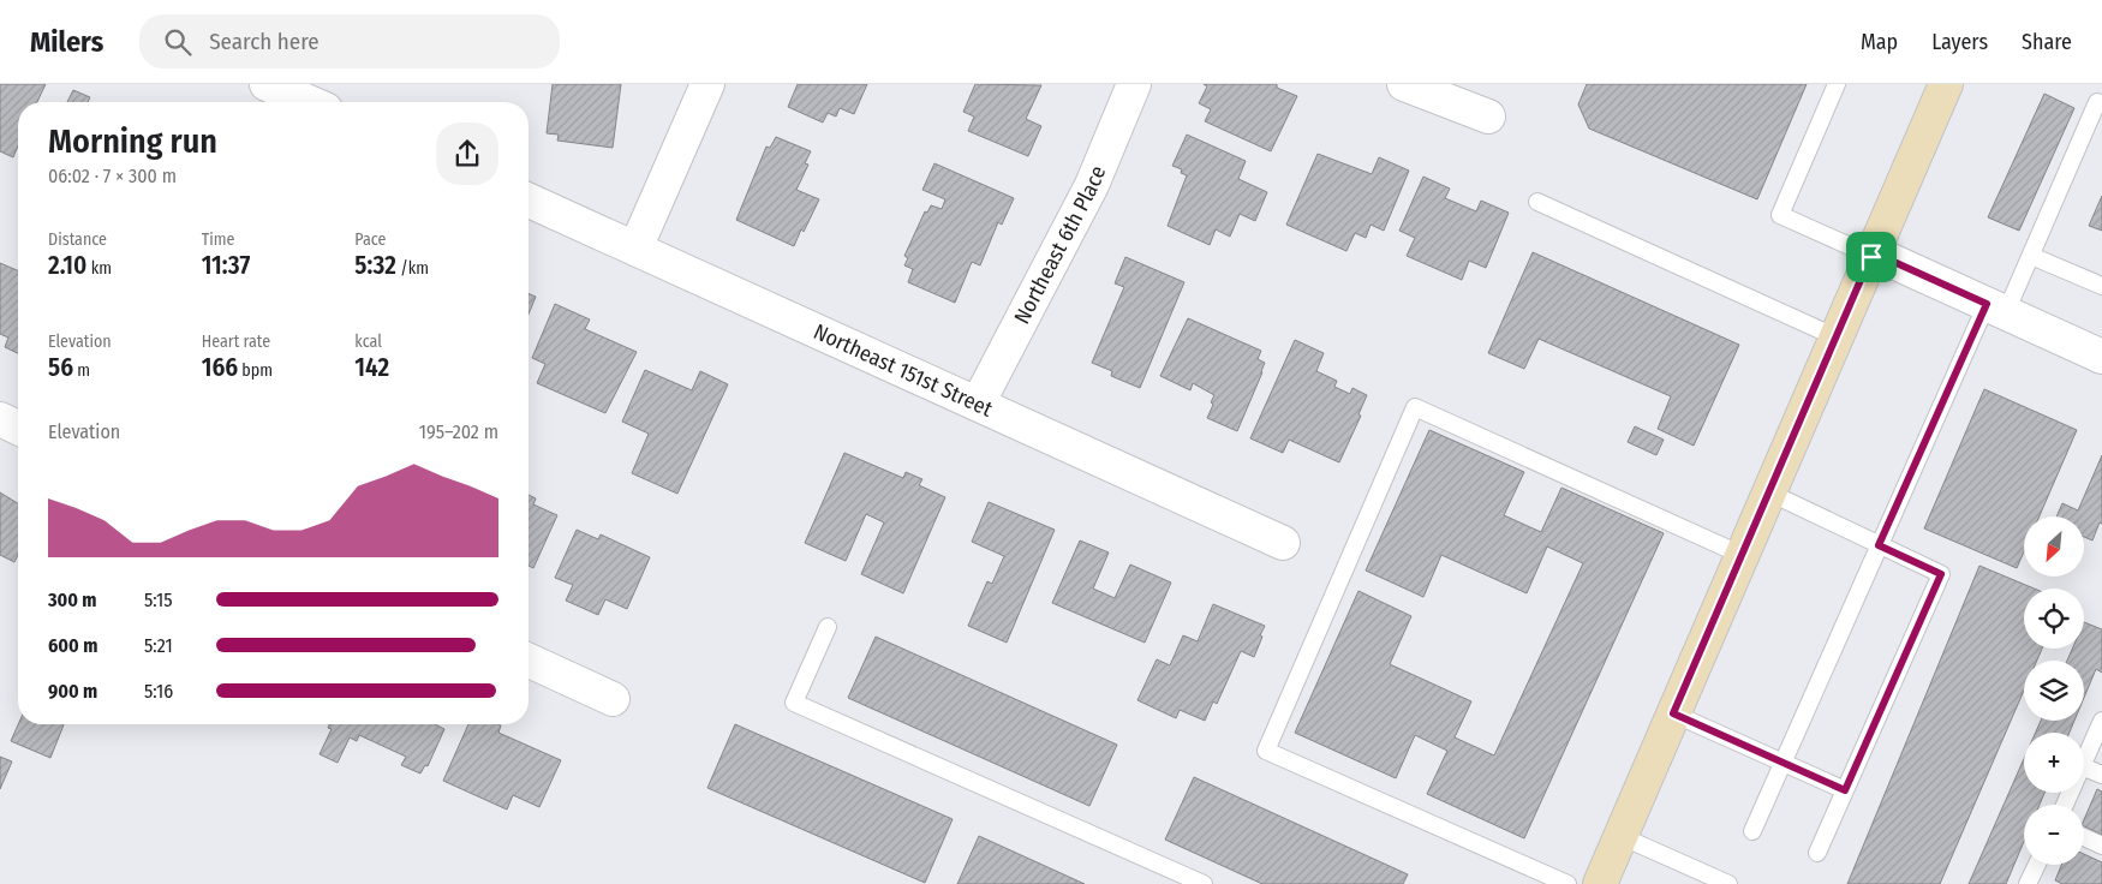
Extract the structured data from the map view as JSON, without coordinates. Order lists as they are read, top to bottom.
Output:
{
  "streets": {
    "street": ["Northeast 6th Place", "Northeast 151st Street"]
  },
  "crossings": [
    ["Northeast 6th Place", "Northeast 151st Street"]
  ],
  "north": "bottom left",
  "page": {
    "header": "Milers",
    "search": "Search here",
    "nav": ["Map", "Layers", "Share"],
    "heading": ["Morning run", "06:02 · 7 × 300 m"],
    "stats": [
      ["Distance", "2.10 km"],
      ["Time", "11:37"],
      ["Pace", "5:32 /km"],
      ["Elevation", "56 m"],
      ["Heart rate", "166 bpm"],
      ["kcal", "142"]
    ],
    "chart": ["Elevation", "195–202 m"],
    "map_buttons": ["+", "−"],
    "list": [
      {
        "name": "300 m",
        "note": "5:15"
      },
      {
        "name": "600 m",
        "note": "5:21"
      },
      {
        "name": "900 m",
        "note": "5:16"
      }
    ]
  }
}
